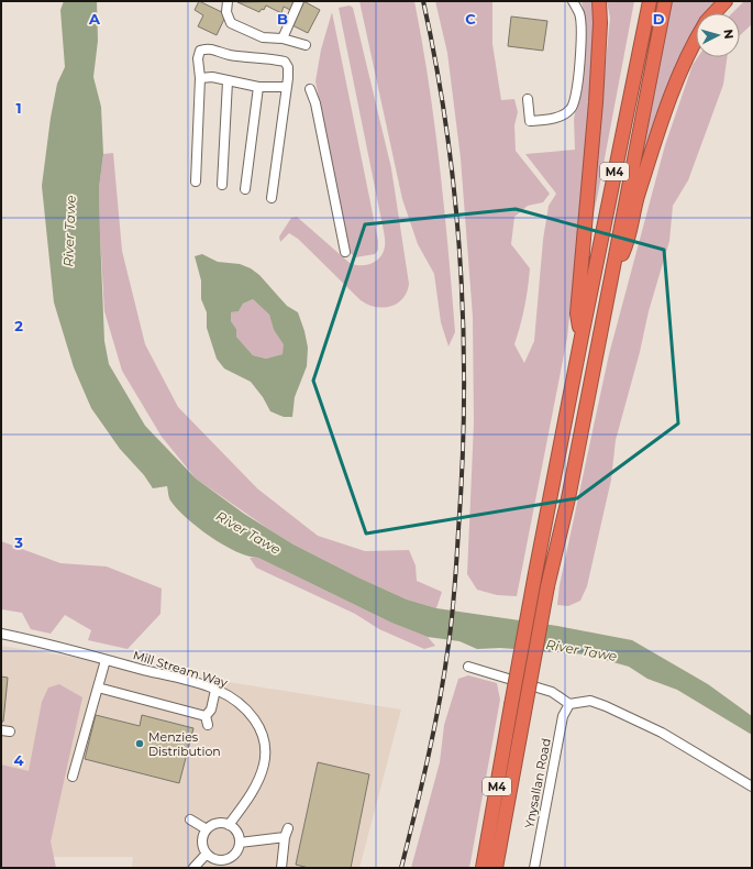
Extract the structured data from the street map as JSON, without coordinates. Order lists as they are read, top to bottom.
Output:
{
  "streets": {
    "highway": ["M4"],
    "street": ["Mill Stream Way", "Ynysallan Road"]
  },
  "water": ["River Tawe"],
  "places": ["Menzies Distribution"],
  "north": "right",
  "grid": {
    "columns": [
      "A",
      "B",
      "C",
      "D"
    ],
    "rows": [
      "1",
      "2",
      "3",
      "4"
    ]
  }
}
